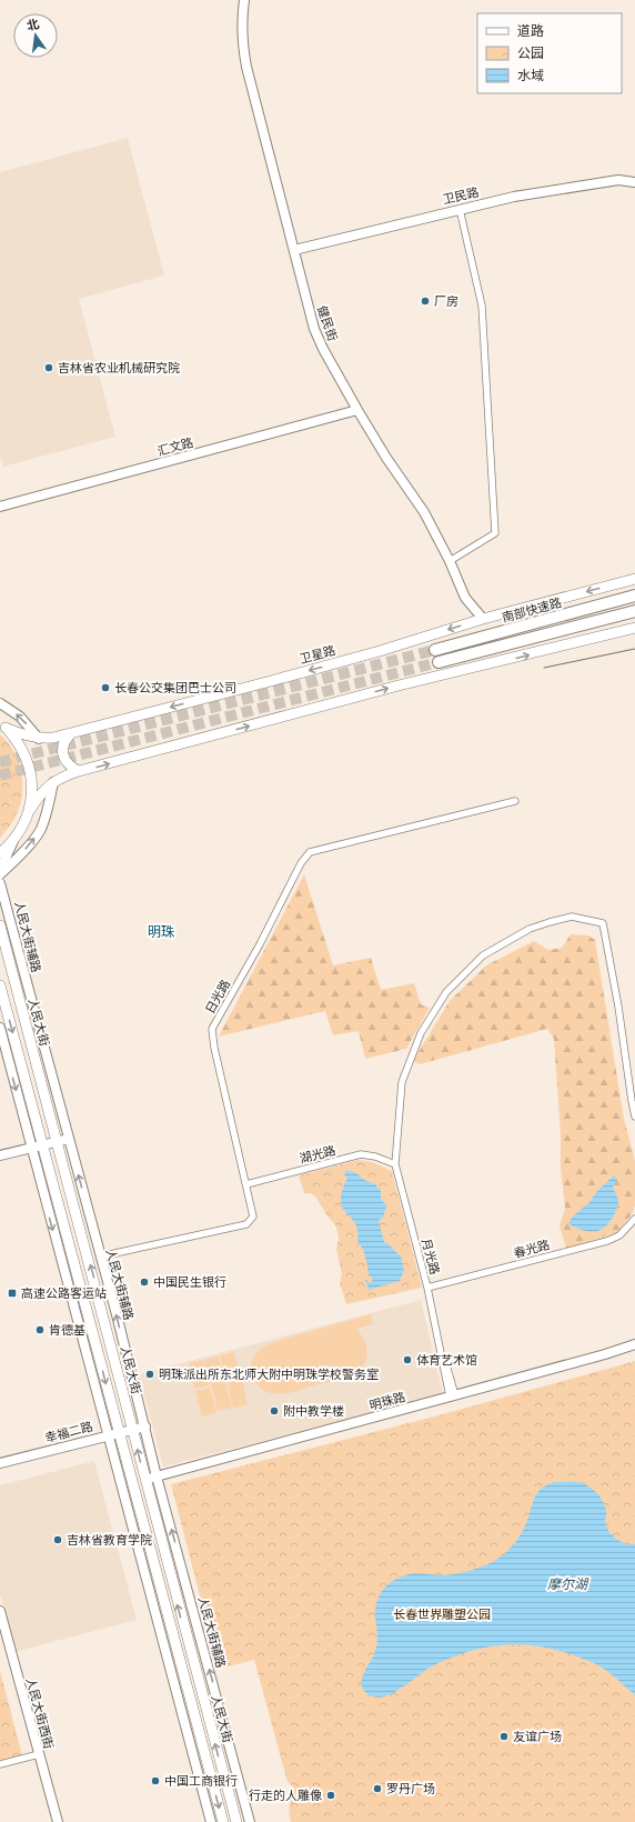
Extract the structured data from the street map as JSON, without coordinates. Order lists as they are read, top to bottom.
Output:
{
  "streets": {
    "highway": ["南部快速路"],
    "main road": ["卫星路", "人民大街"],
    "street": [
      "卫民路",
      "健民街",
      "汇文路",
      "人民大街辅路",
      "日光路",
      "湖光路",
      "春光路",
      "月光路",
      "明珠路",
      "幸福二路",
      "人民大街西街"
    ]
  },
  "crossings": [
    ["卫民路", "健民街"],
    ["健民街", "汇文路"],
    ["健民街", "卫星路"],
    ["人民大街辅路", "日光路"],
    ["人民大街辅路", "明珠路"],
    ["人民大街辅路", "幸福二路"],
    ["日光路", "湖光路"],
    ["人民大街", "明珠路"],
    ["人民大街", "幸福二路"],
    ["湖光路", "月光路"],
    ["春光路", "月光路"],
    ["月光路", "明珠路"]
  ],
  "districts": ["明珠"],
  "water": ["摩尔湖"],
  "parks": ["长春世界雕塑公园"],
  "places": {
    "other": [
      "厂房",
      "吉林省农业机械研究院",
      "长春公交集团巴士公司",
      "中国民生银行",
      "肯德基",
      "体育艺术馆",
      "明珠派出所东北师大附中明珠学校警务室",
      "附中教学楼",
      "吉林省教育学院",
      "友谊广场",
      "中国工商银行",
      "罗丹广场",
      "行走的人雕像"
    ],
    "transit": ["高速公路客运站"]
  },
  "legend": ["道路", "公园", "水域"],
  "north": "top"
}
